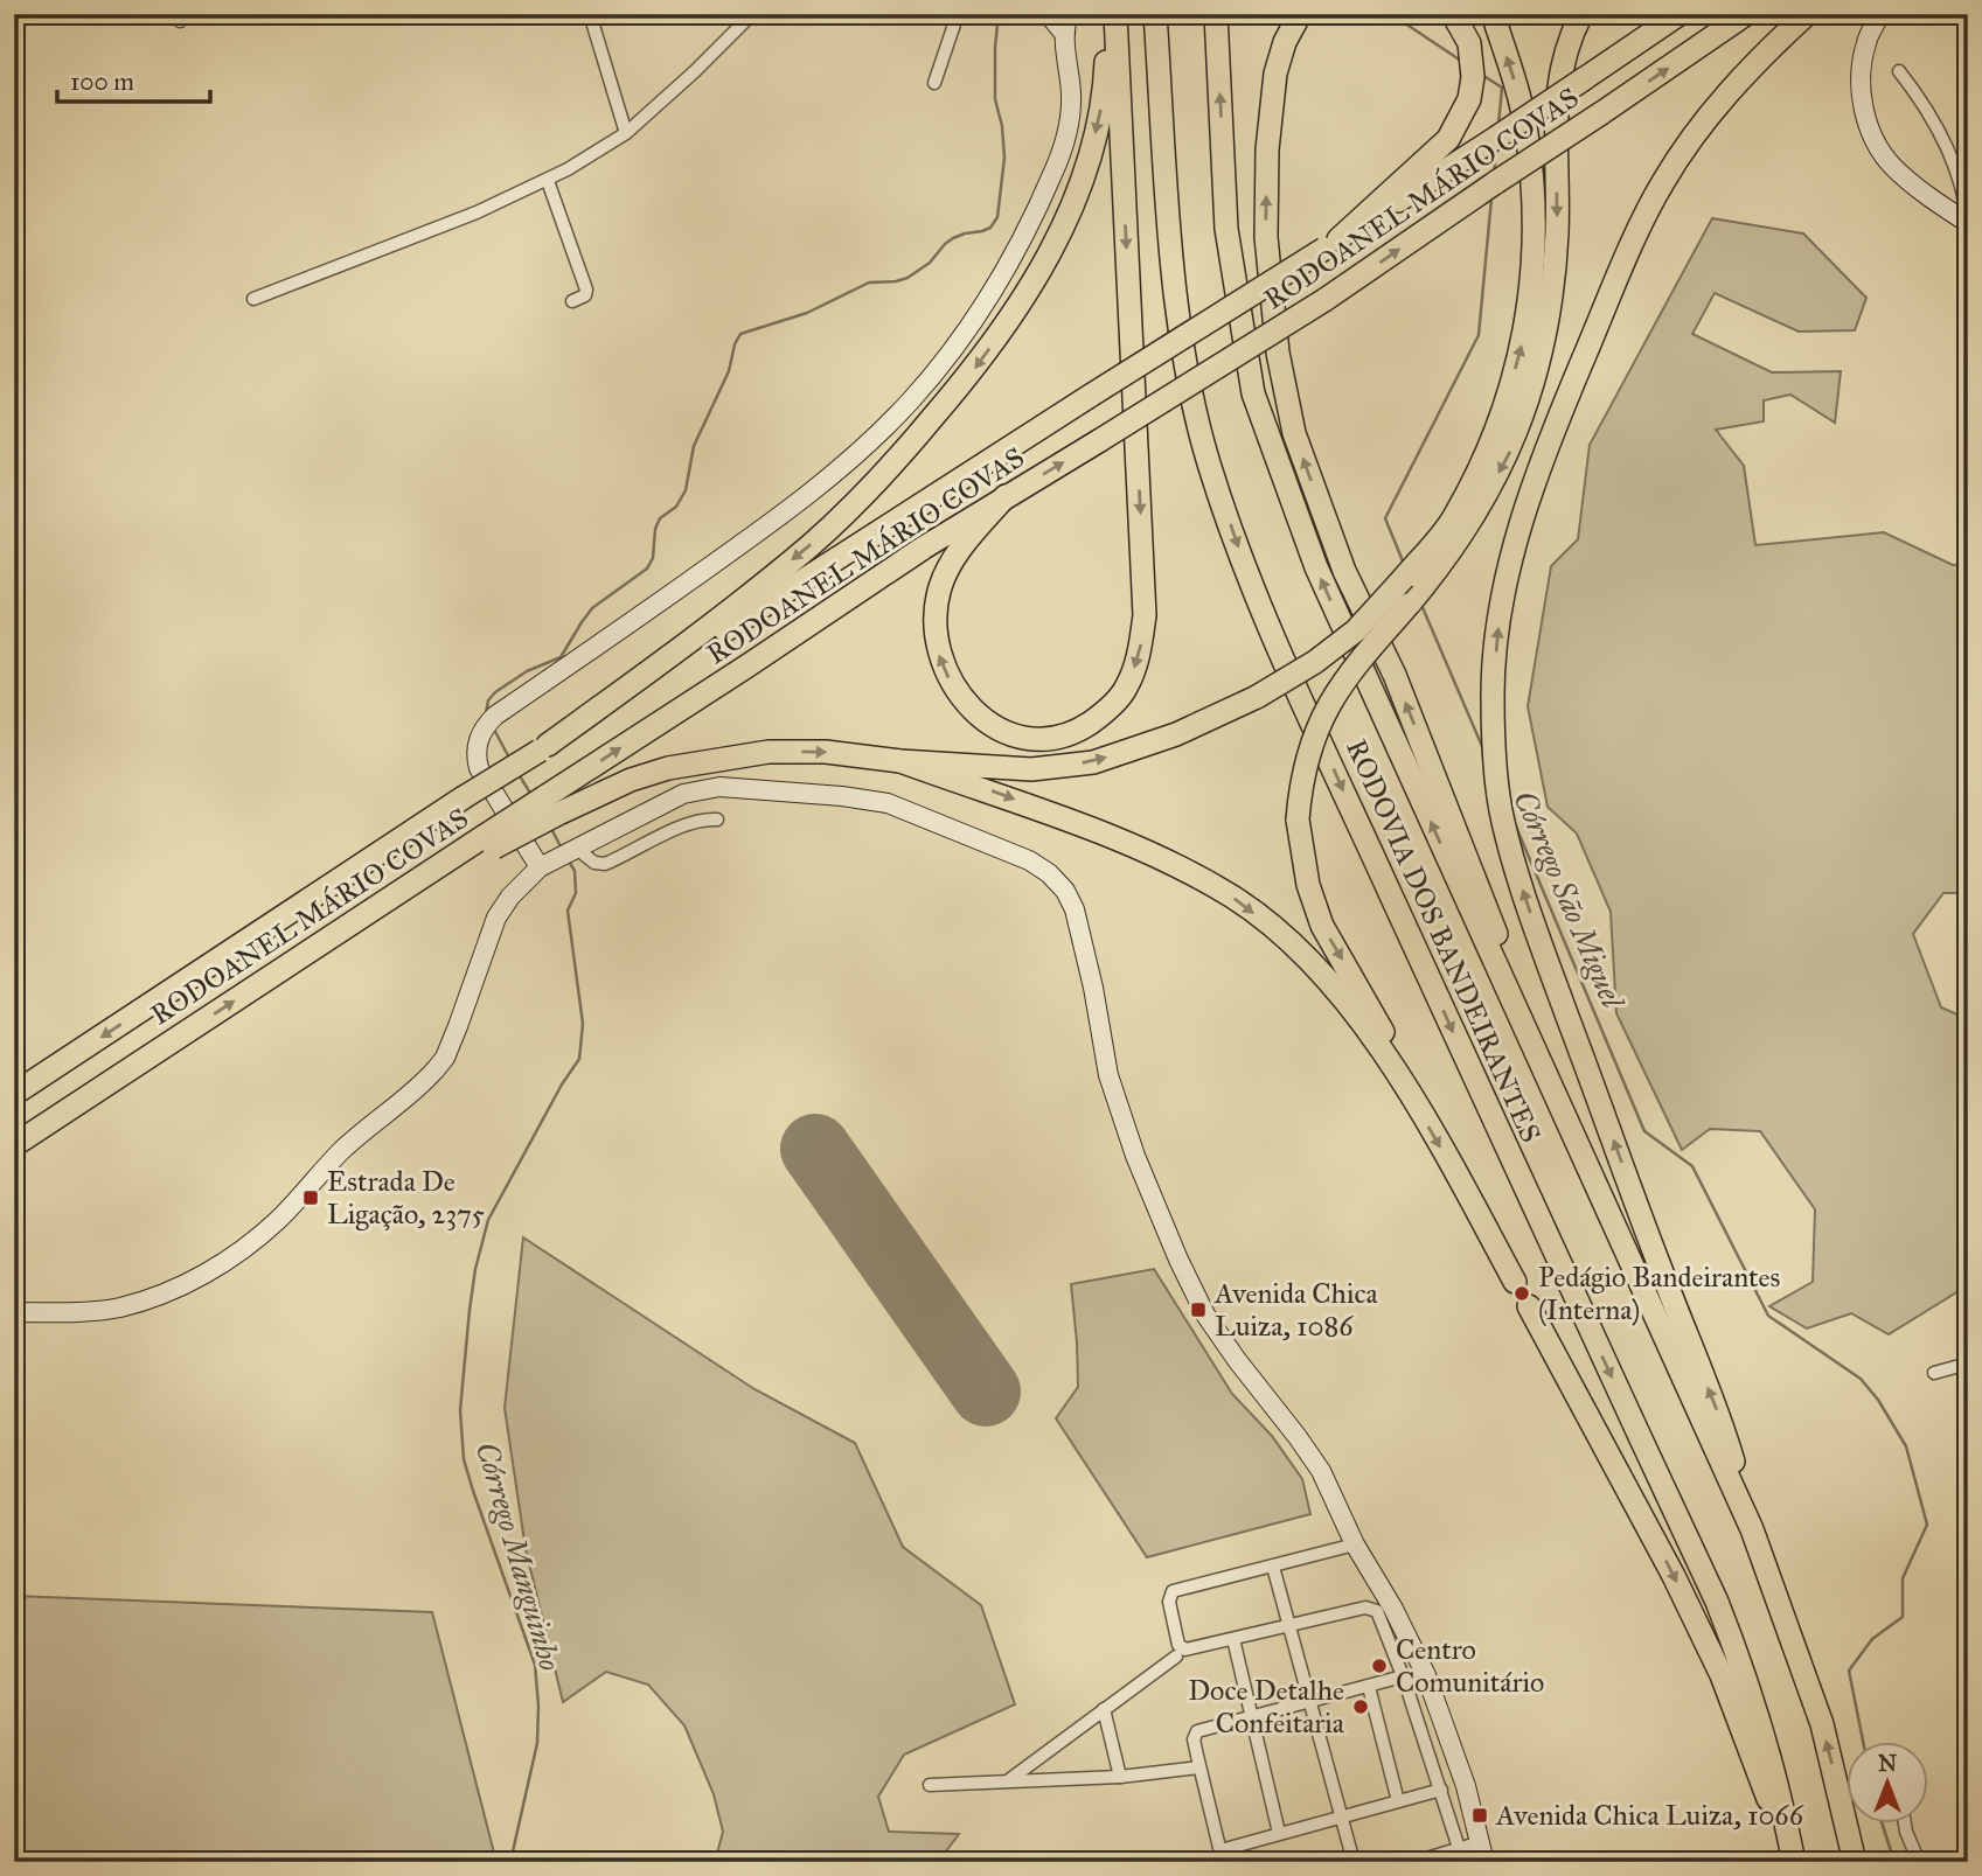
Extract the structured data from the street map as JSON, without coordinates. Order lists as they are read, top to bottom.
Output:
{
  "streets": {
    "highway": ["RODOANEL MÁRIO COVAS", "RODOVIA DOS BANDEIRANTES"]
  },
  "water": ["Córrego São Miguel", "Córrego Manguinho"],
  "places": {
    "transit": ["Estrada De Ligação, 2375", "Avenida Chica Luiza, 1086", "Avenida Chica Luiza, 1066"],
    "other": ["Pedágio Bandeirantes (Interna)", "Centro Comunitário", "Doce Detalhe Confeitaria"]
  },
  "scale_bar": "100 m",
  "north": "top"
}
